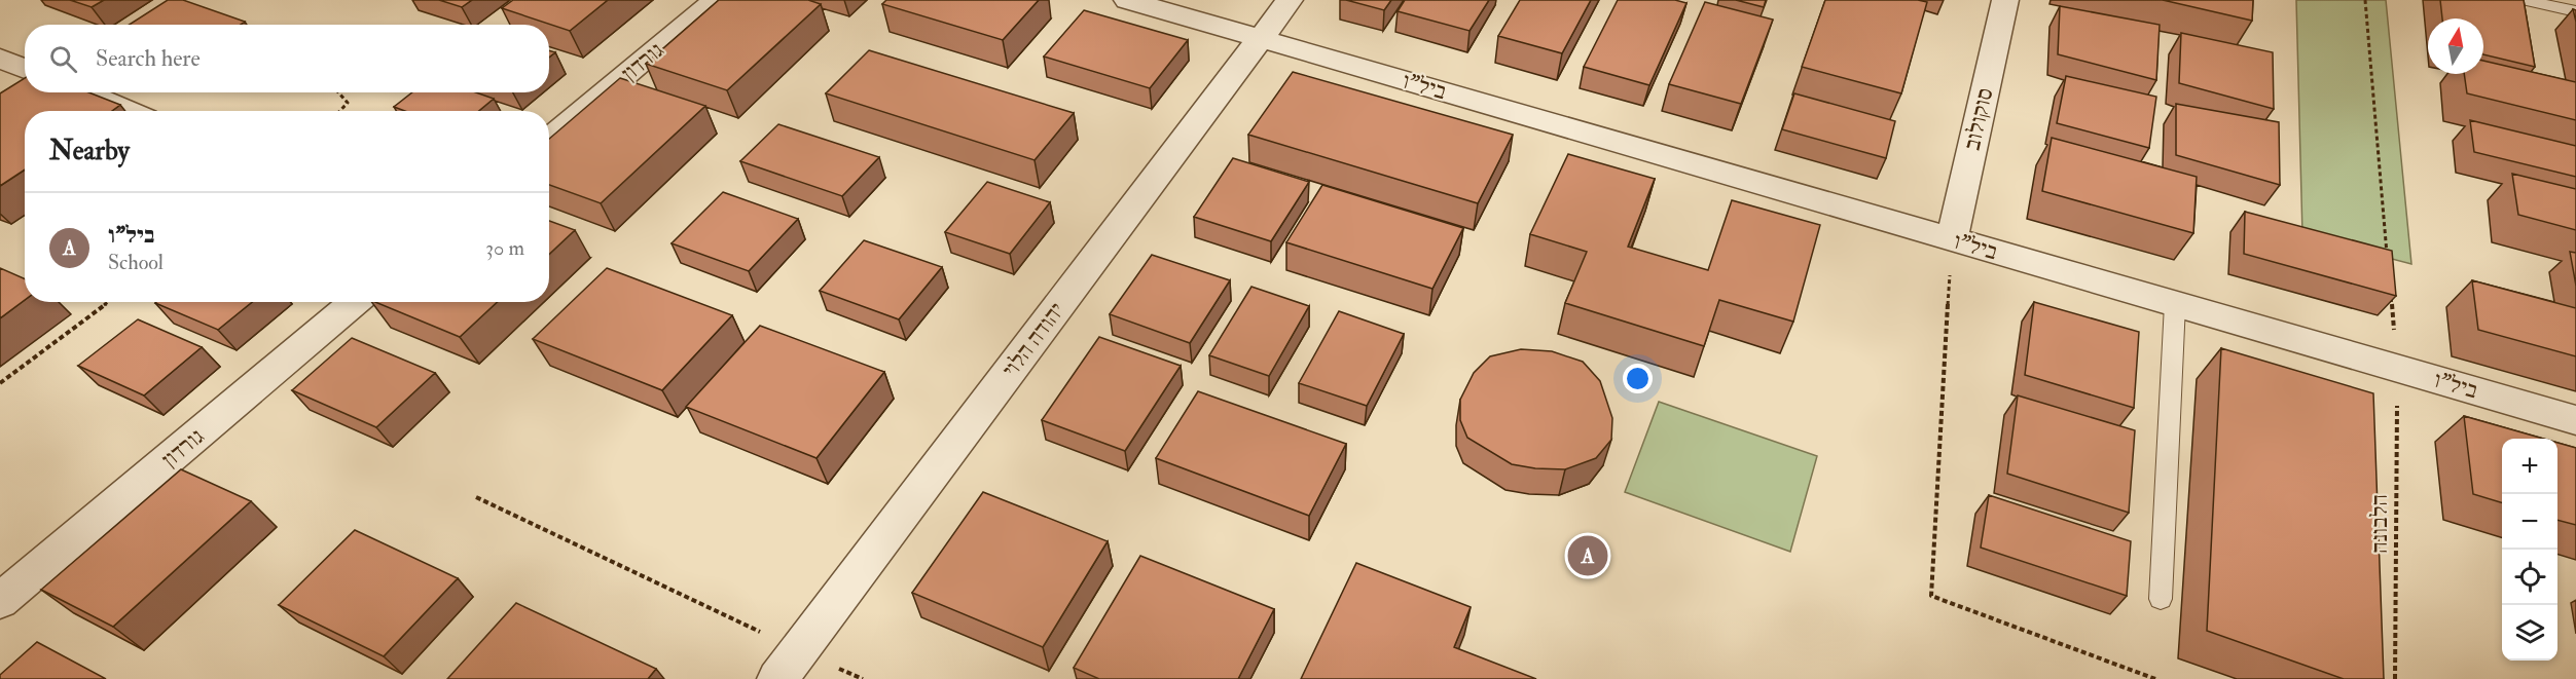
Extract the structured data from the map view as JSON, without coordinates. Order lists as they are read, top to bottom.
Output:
{
  "streets": {
    "street": [
      "גורדון",
      "ביל\"ו",
      "סוקולוב",
      "יהודה הלוי"
    ],
    "path": ["הלבונה"]
  },
  "crossings": [
    ["ביל\"ו", "סוקולוב"],
    ["ביל\"ו", "יהודה הלוי"],
    ["ביל\"ו", "הלבונה"]
  ],
  "north": "top",
  "page": {
    "search": "Search here",
    "heading": "Nearby",
    "list": [
      {
        "mark": "A",
        "name": "ביל\"ו",
        "note": "School",
        "value": "30 m"
      }
    ],
    "map_buttons": ["+", "−"],
    "pins": "A"
  }
}
